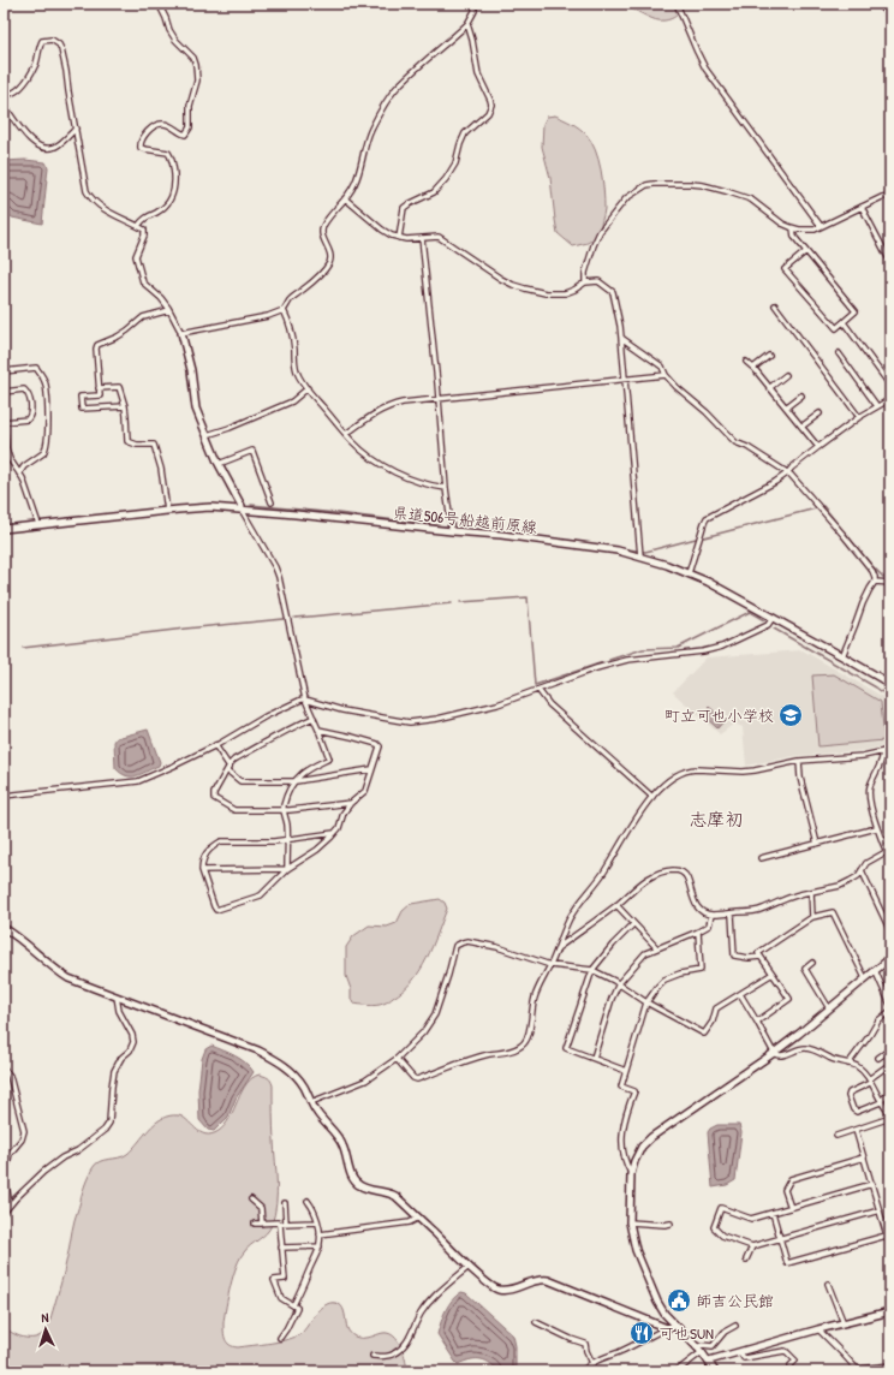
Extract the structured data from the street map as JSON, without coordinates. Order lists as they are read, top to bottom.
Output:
{
  "streets": {
    "street": ["県道506号船越前原線"]
  },
  "districts": ["志摩初"],
  "places": {
    "school or university": ["町立可也小学校"],
    "public building": ["師吉公民館"],
    "restaurant": ["可也SUN"]
  },
  "north": "top"
}
